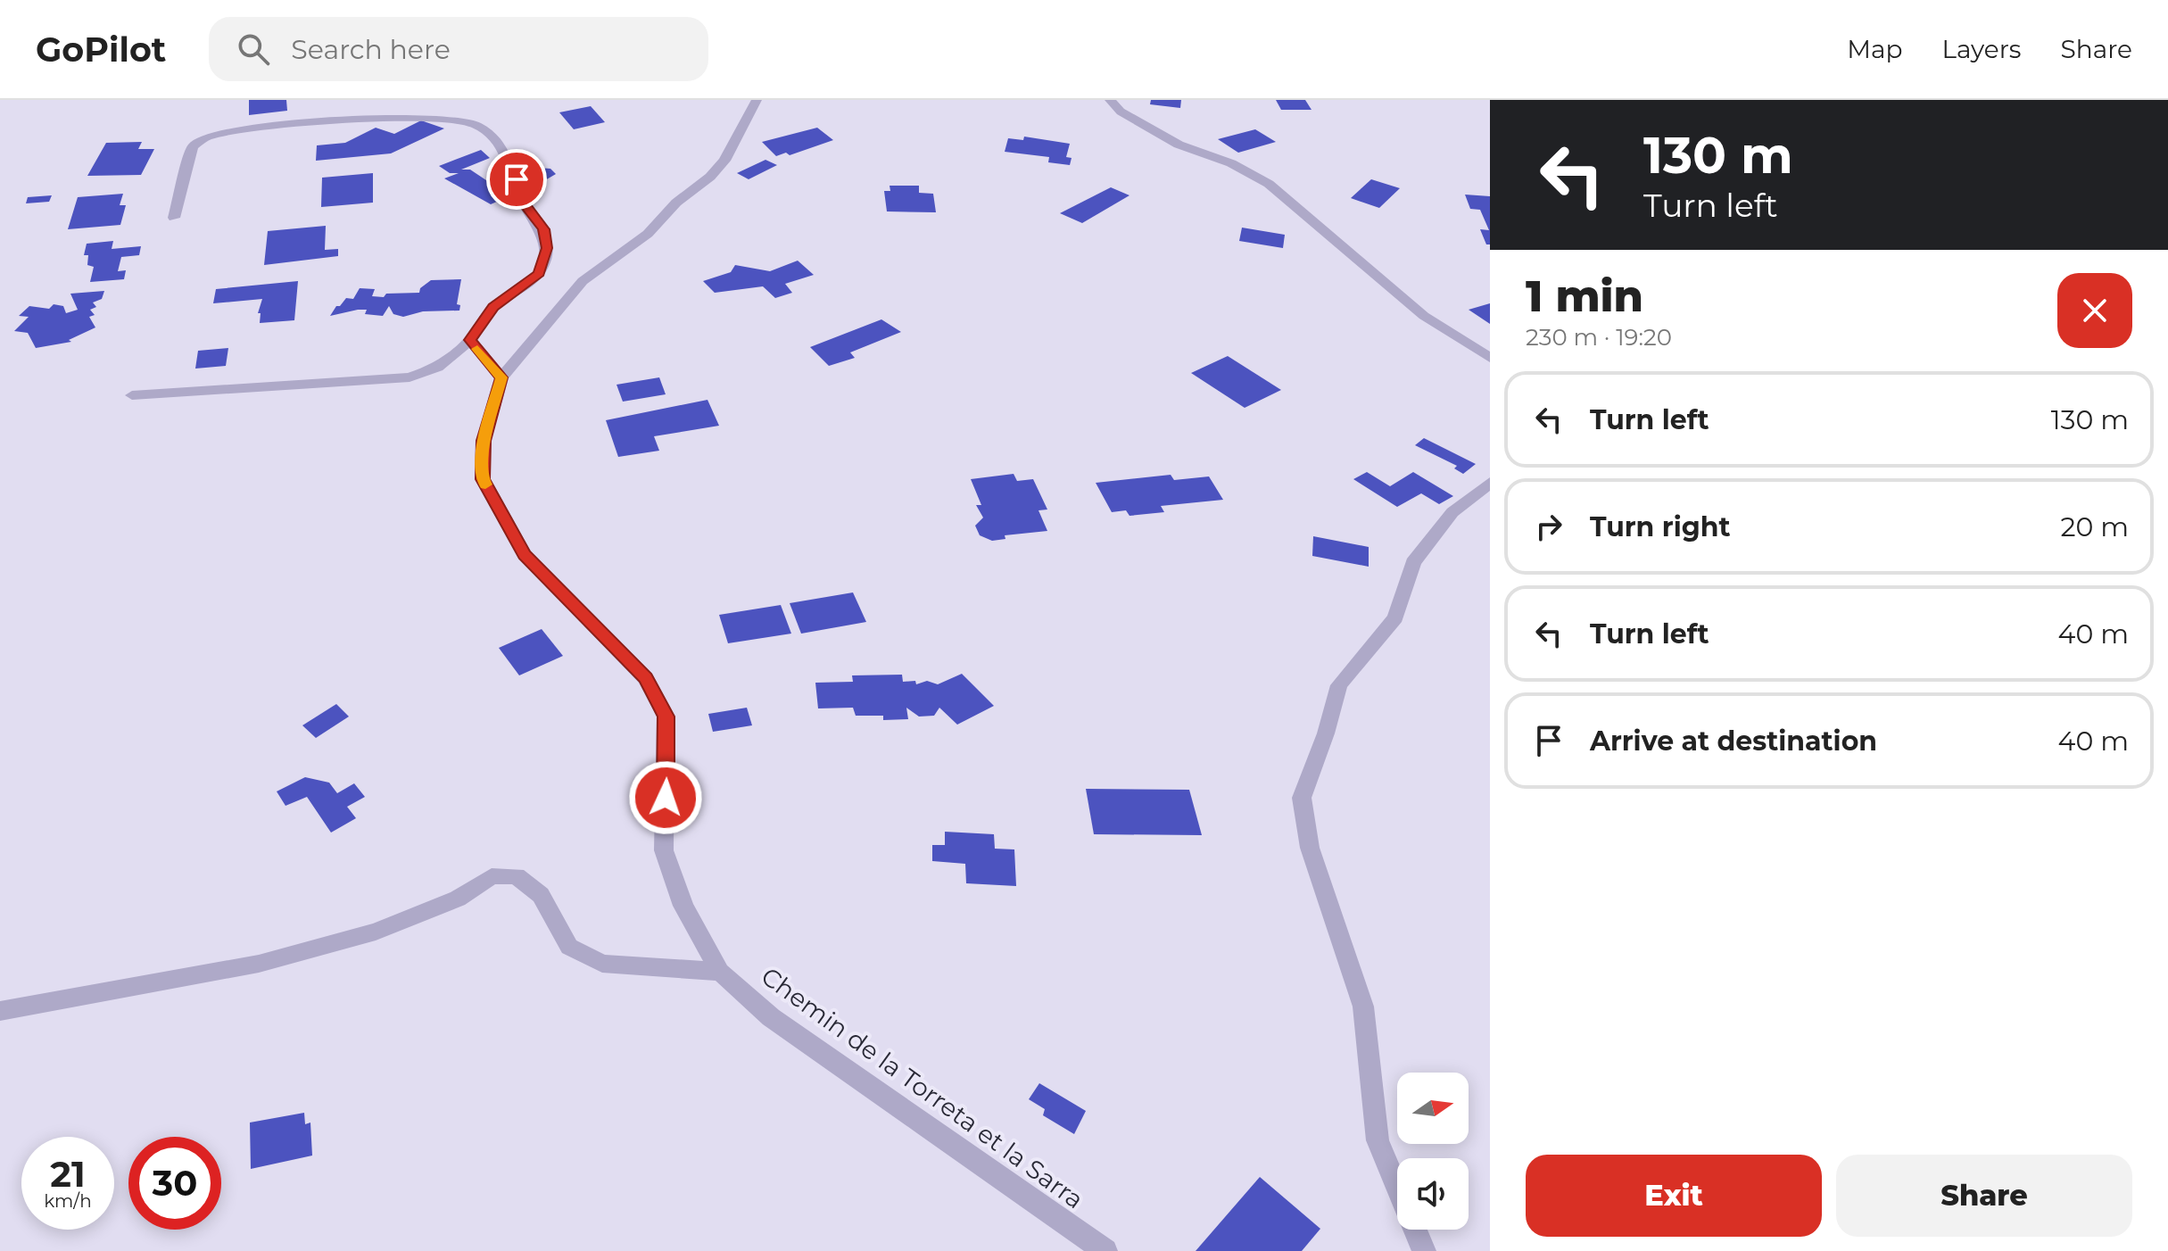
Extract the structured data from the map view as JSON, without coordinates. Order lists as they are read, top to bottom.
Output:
{
  "streets": {
    "street": ["Chemin de la Torreta et la Sarra"]
  },
  "north": "right",
  "page": {
    "header": "GoPilot",
    "search": "Search here",
    "nav": ["Map", "Layers", "Share"],
    "turn": ["130 m", "Turn left"],
    "heading": ["1 min", "230 m · 19:20"],
    "list": [
      {
        "name": "Turn left",
        "value": "130 m"
      },
      {
        "name": "Turn right",
        "value": "20 m"
      },
      {
        "name": "Turn left",
        "value": "40 m"
      },
      {
        "name": "Arrive at destination",
        "value": "40 m"
      }
    ],
    "speed": "21 km/h",
    "limit": "30",
    "buttons": ["Exit", "Share"]
  }
}
